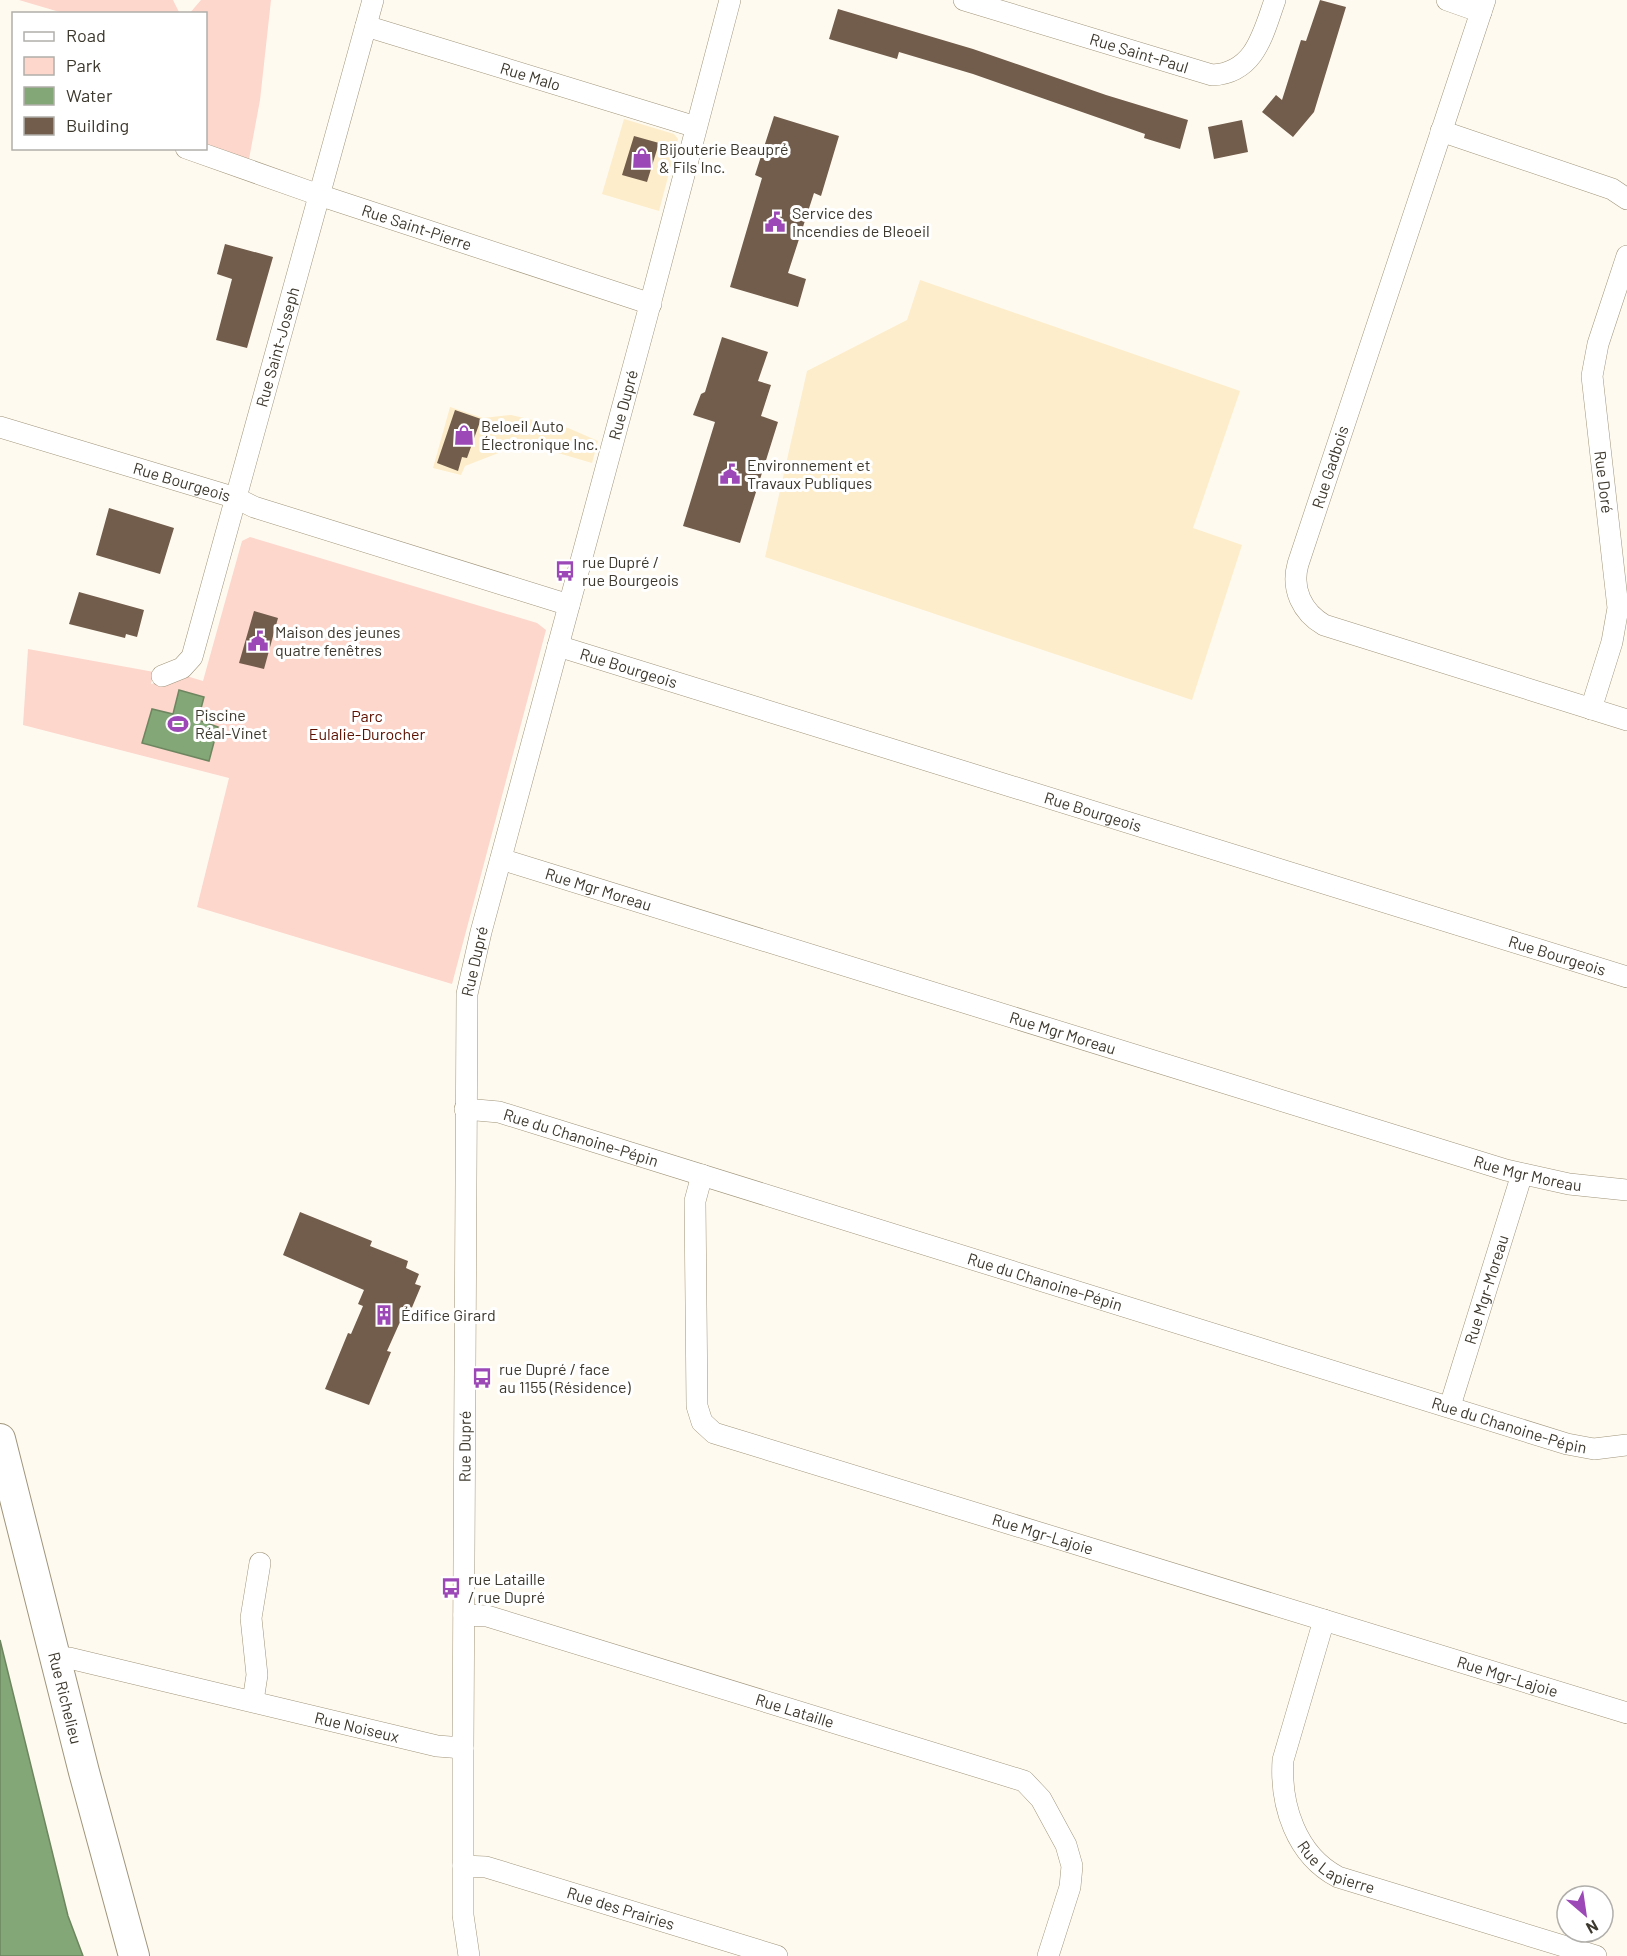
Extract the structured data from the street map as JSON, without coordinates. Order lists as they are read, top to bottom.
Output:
{
  "streets": {
    "main road": ["Rue Richelieu"],
    "street": [
      "Rue Saint-Paul",
      "Rue Malo",
      "Rue Saint-Pierre",
      "Rue Saint-Joseph",
      "Rue Dupré",
      "Rue Gadbois",
      "Rue Bourgeois",
      "Rue Doré",
      "Rue Mgr Moreau",
      "Rue du Chanoine-Pépin",
      "Rue Mgr-Moreau",
      "Rue Mgr-Lajoie",
      "Rue Lataille",
      "Rue Noiseux",
      "Rue Lapierre",
      "Rue des Prairies"
    ]
  },
  "crossings": [
    ["Rue Malo", "Rue Saint-Joseph"],
    ["Rue Malo", "Rue Dupré"],
    ["Rue Saint-Pierre", "Rue Saint-Joseph"],
    ["Rue Saint-Pierre", "Rue Dupré"],
    ["Rue Saint-Joseph", "Rue Bourgeois"],
    ["Rue Dupré", "Rue Bourgeois"],
    ["Rue Dupré", "Rue Mgr Moreau"],
    ["Rue Dupré", "Rue du Chanoine-Pépin"],
    ["Rue Dupré", "Rue Lataille"],
    ["Rue Dupré", "Rue Noiseux"],
    ["Rue Dupré", "Rue des Prairies"],
    ["Rue Gadbois", "Rue Doré"],
    ["Rue Mgr Moreau", "Rue Mgr-Moreau"],
    ["Rue du Chanoine-Pépin", "Rue Mgr-Moreau"],
    ["Rue du Chanoine-Pépin", "Rue Mgr-Lajoie"],
    ["Rue Mgr-Lajoie", "Rue Lapierre"],
    ["Rue Richelieu", "Rue Noiseux"]
  ],
  "parks": ["Parc Eulalie-Durocher"],
  "places": {
    "shop": ["Bijouterie Beaupré & Fils Inc.", "Beloeil Auto Électronique Inc."],
    "public building": ["Service des Incendies de Bleoeil", "Environnement et Travaux Publiques", "Maison des jeunes quatre fenêtres"],
    "bus stop": ["rue Dupré / rue Bourgeois", "rue Dupré / face au 1155 (Résidence)", "rue Lataille / rue Dupré"],
    "sports": ["Piscine Réal-Vinet"],
    "building": ["Édifice Girard"]
  },
  "legend": [
    "Road",
    "Park",
    "Water",
    "Building"
  ],
  "north": "bottom right"
}
